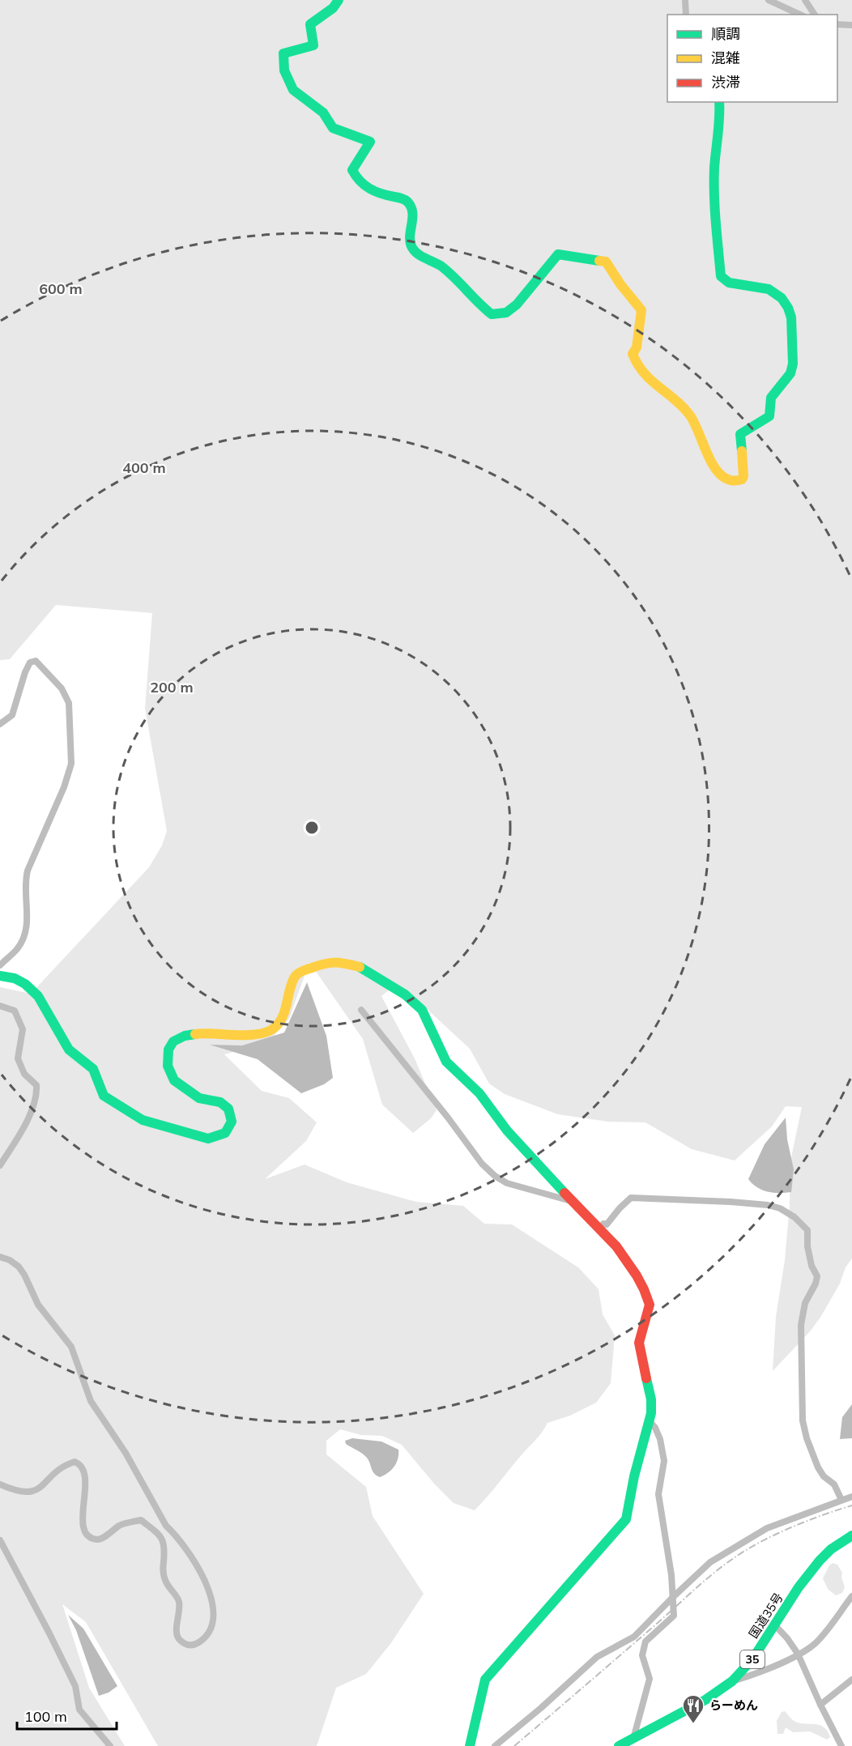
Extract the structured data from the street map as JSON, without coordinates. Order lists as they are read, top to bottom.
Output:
{
  "streets": {
    "main road": ["国道35号", "35"]
  },
  "places": {
    "restaurant": ["らーめん"]
  },
  "legend": ["順調", "混雑", "渋滞"],
  "scale_bar": "100 m",
  "rings": ["600 m", "400 m", "200 m"]
}
